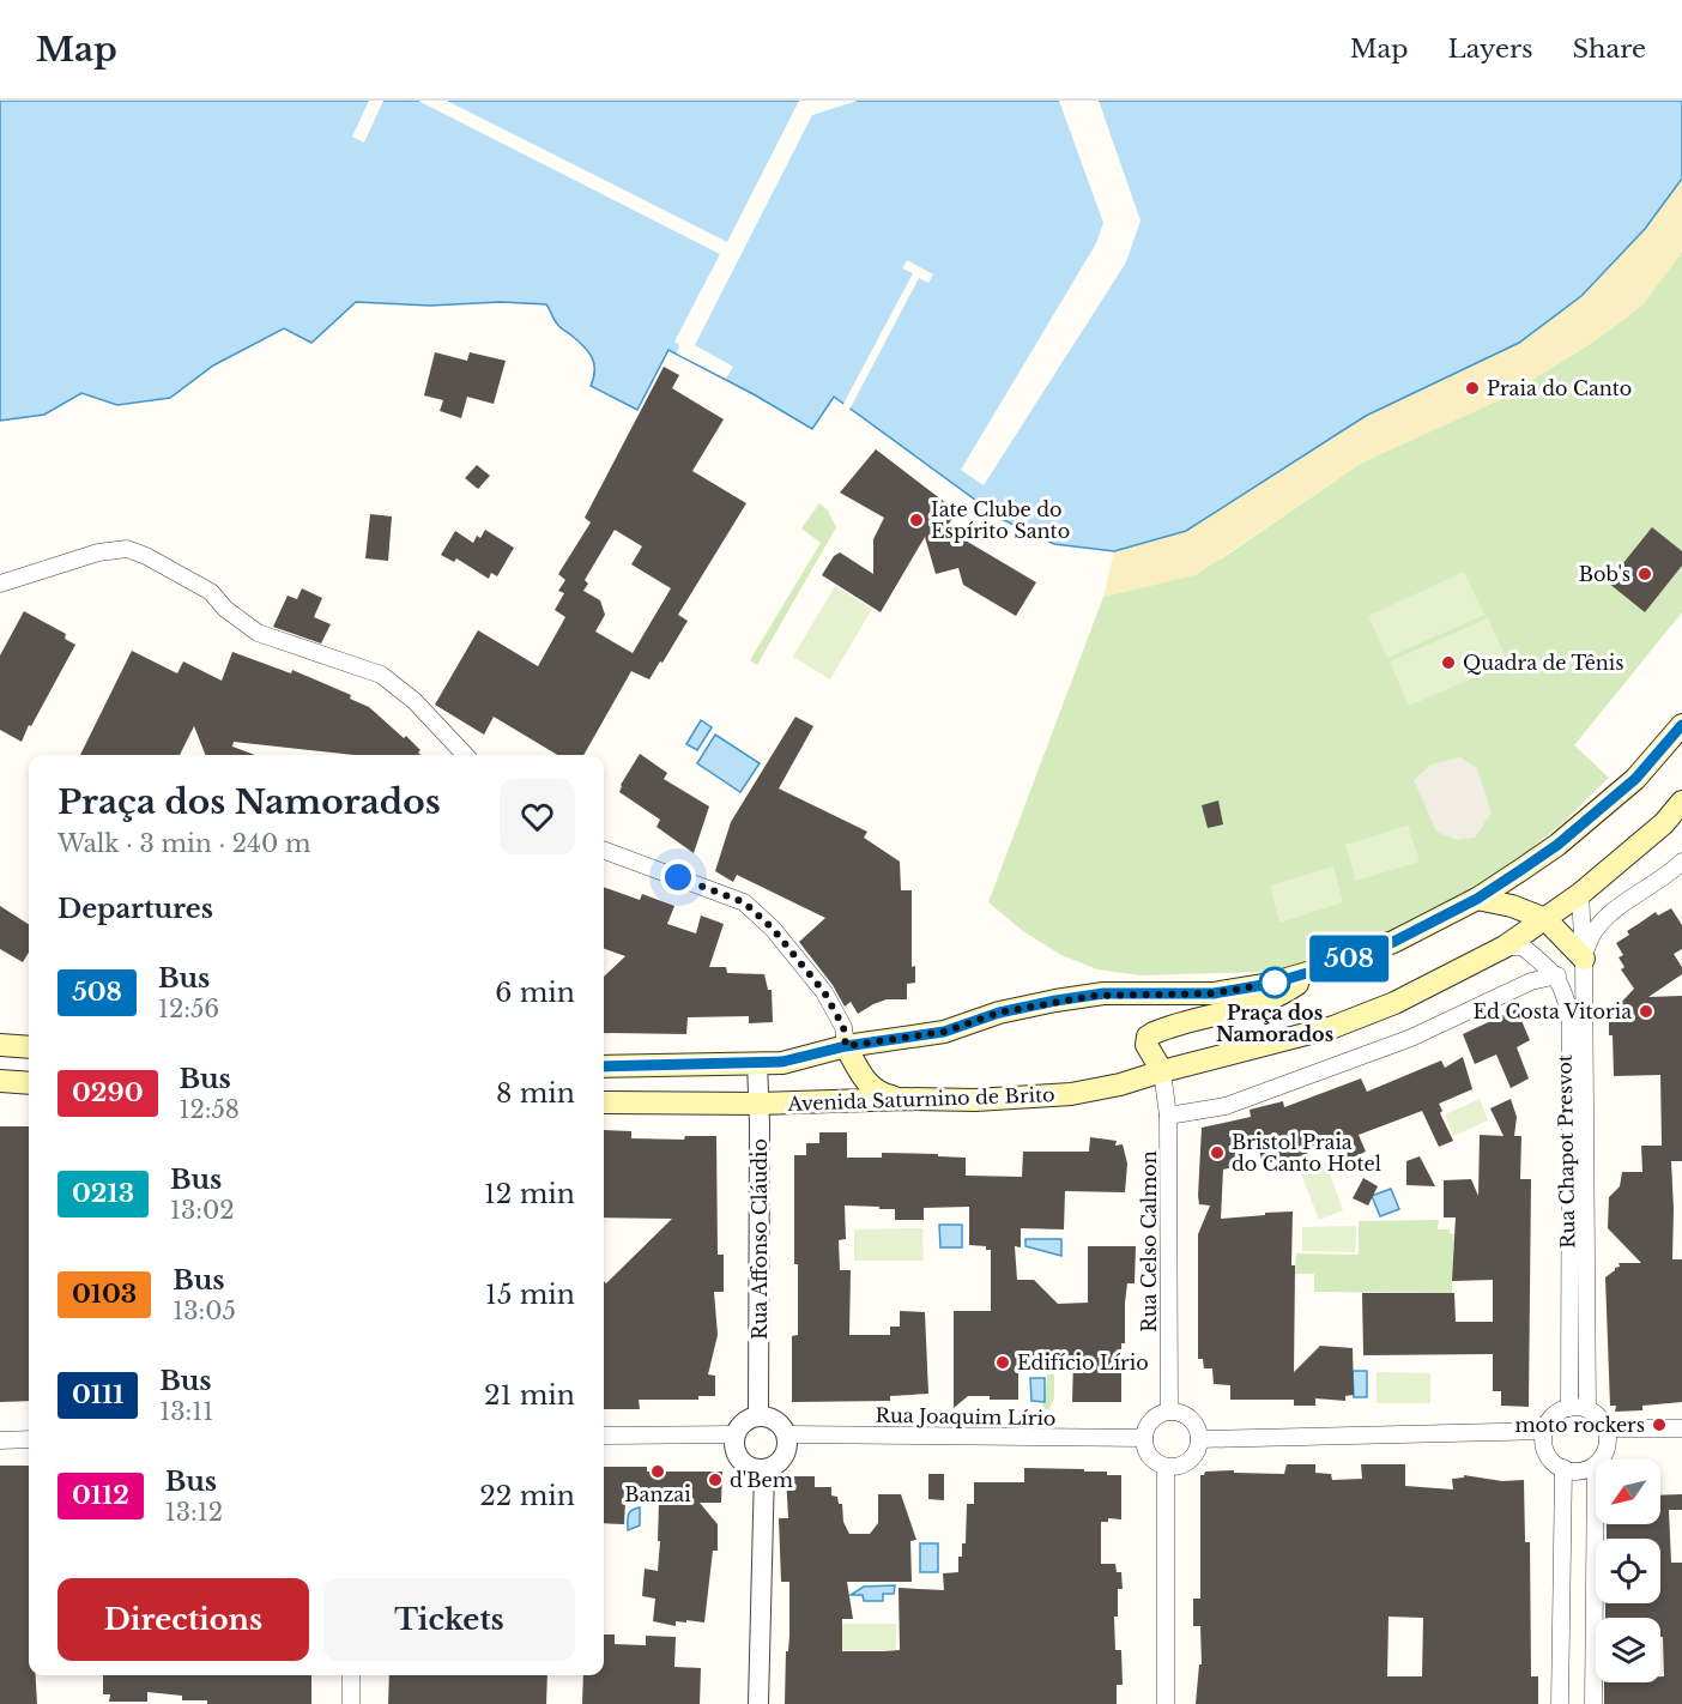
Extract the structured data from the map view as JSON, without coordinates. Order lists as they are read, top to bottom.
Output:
{
  "streets": {
    "main road": ["Avenida Saturnino de Brito"],
    "street": [
      "Rua Chapot Presvot",
      "Rua Affonso Cláudio",
      "Rua Celso Calmon",
      "Rua Joaquim Lírio"
    ]
  },
  "crossings": [
    ["Avenida Saturnino de Brito", "Rua Chapot Presvot"],
    ["Avenida Saturnino de Brito", "Rua Affonso Cláudio"],
    ["Avenida Saturnino de Brito", "Rua Celso Calmon"],
    ["Rua Affonso Cláudio", "Rua Joaquim Lírio"],
    ["Rua Celso Calmon", "Rua Joaquim Lírio"]
  ],
  "places": [
    "Praia do Canto",
    "Iate Clube do Espírito Santo",
    "Bob's",
    "Quadra de Tênis",
    "Praça dos Namorados",
    "Ed Costa Vitoria",
    "Bristol Praia do Canto Hotel",
    "Edifício Lírio",
    "moto rockers",
    "Banzai",
    "d'Bem"
  ],
  "lines": ["bus line 508"],
  "north": "bottom left",
  "page": {
    "header": "Map",
    "nav": ["Map", "Layers", "Share"],
    "on_map": "508",
    "heading": [
      ["Praça dos Namorados", "Walk · 3 min · 240 m"],
      "Departures"
    ],
    "list": [
      {
        "mark": "508",
        "name": "Bus",
        "note": "12:56",
        "value": "6 min"
      },
      {
        "mark": "0290",
        "name": "Bus",
        "note": "12:58",
        "value": "8 min"
      },
      {
        "mark": "0213",
        "name": "Bus",
        "note": "13:02",
        "value": "12 min"
      },
      {
        "mark": "0103",
        "name": "Bus",
        "note": "13:05",
        "value": "15 min"
      },
      {
        "mark": "0111",
        "name": "Bus",
        "note": "13:11",
        "value": "21 min"
      },
      {
        "mark": "0112",
        "name": "Bus",
        "note": "13:12",
        "value": "22 min"
      }
    ],
    "buttons": ["Directions", "Tickets"]
  }
}
